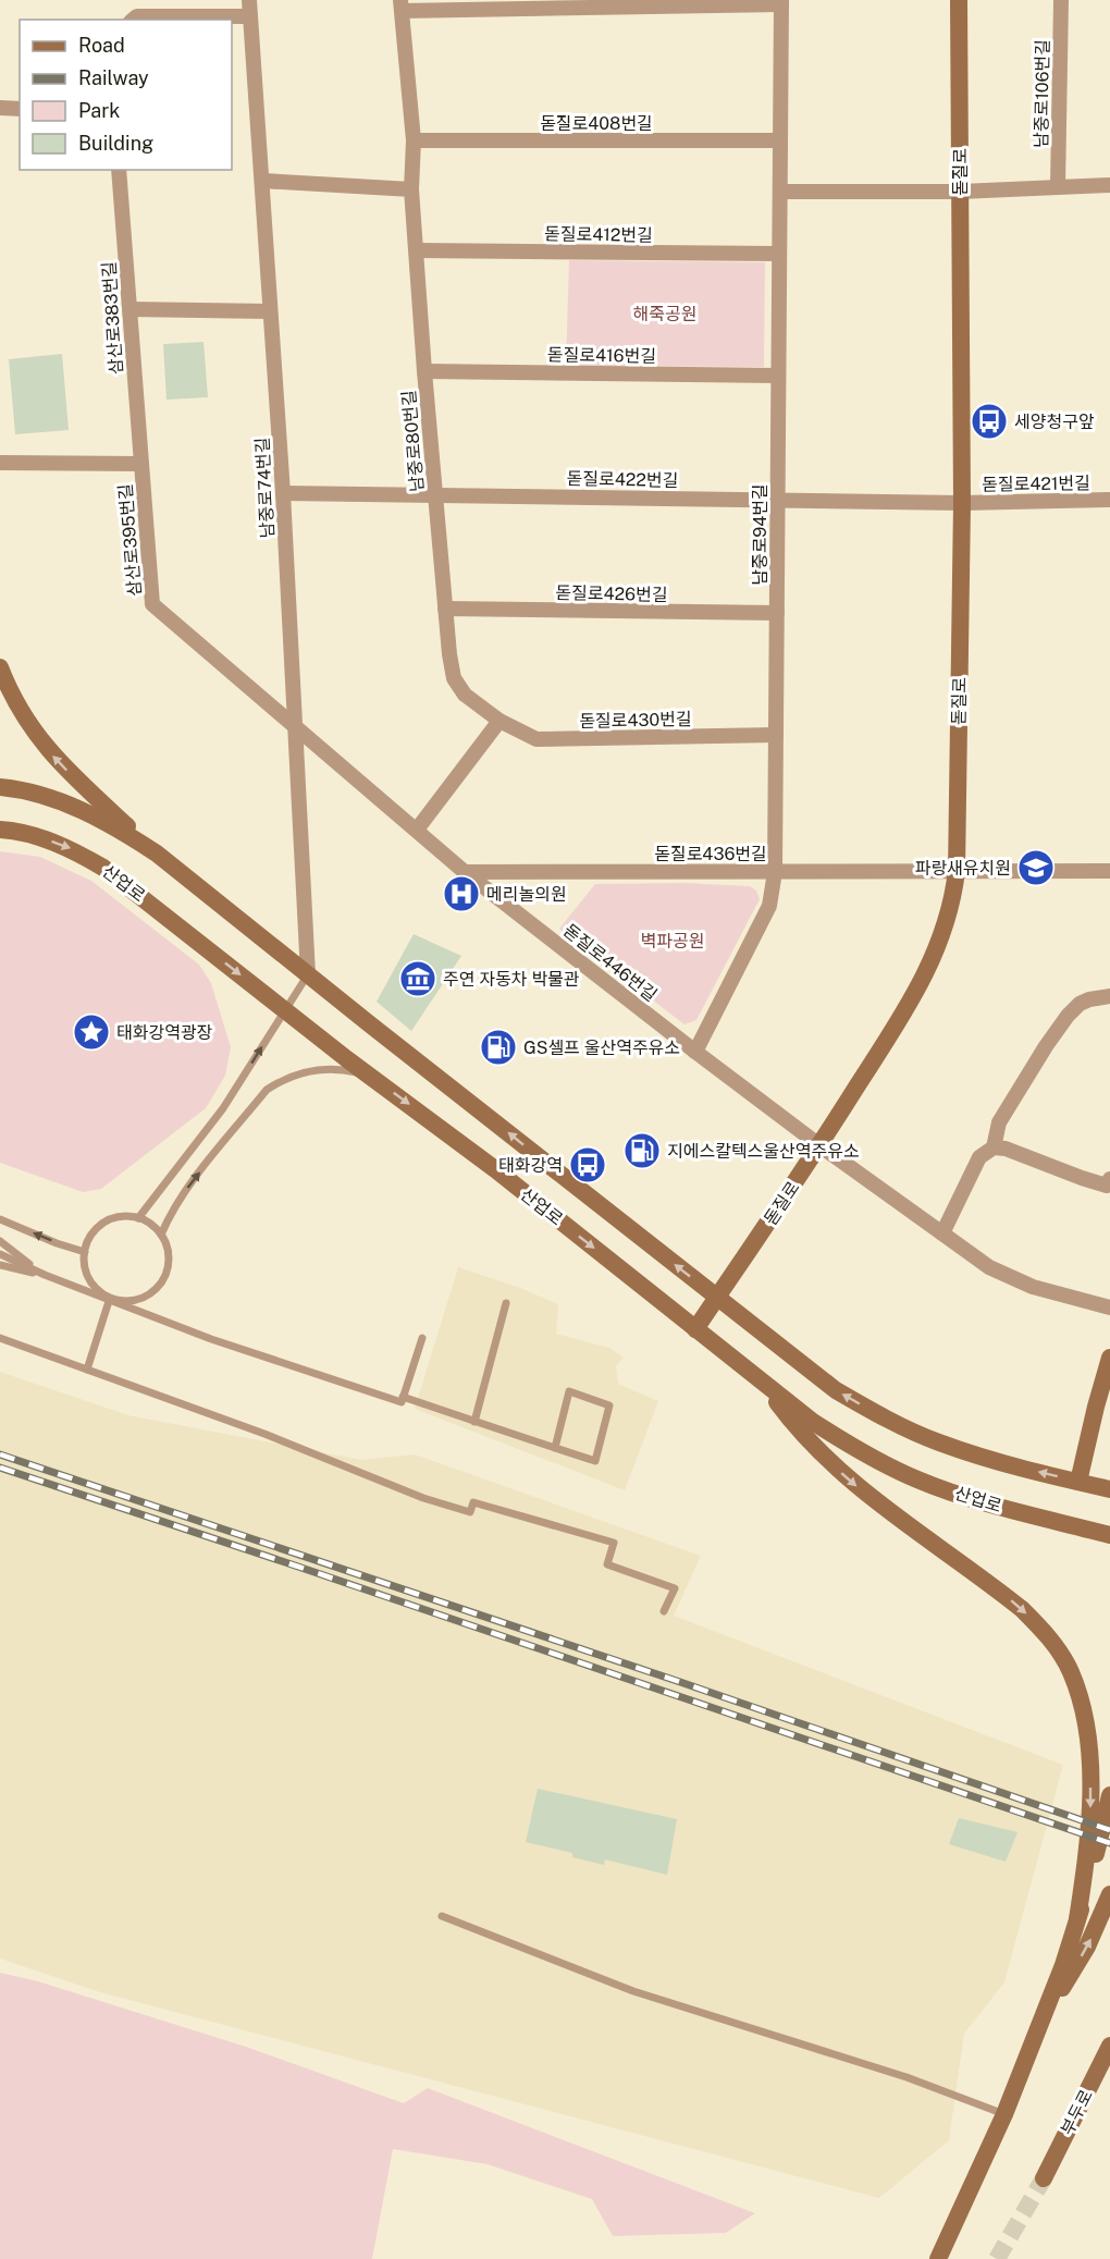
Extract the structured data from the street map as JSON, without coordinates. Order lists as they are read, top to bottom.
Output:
{
  "streets": {
    "main road": ["돋질로", "산업로", "부두로"],
    "street": [
      "남중로106번길",
      "돋질로408번길",
      "돋질로412번길",
      "삼산로383번길",
      "돋질로416번길",
      "남중로80번길",
      "돋질로422번길",
      "돋질로421번길",
      "남중로74번길",
      "남중로94번길",
      "삼산로395번길",
      "돋질로426번길",
      "돋질로430번길",
      "돋질로436번길",
      "돋질로446번길"
    ]
  },
  "crossings": [
    ["돋질로408번길", "남중로80번길"],
    ["돋질로408번길", "남중로94번길"],
    ["돋질로", "돋질로422번길"],
    ["돋질로", "돋질로421번길"],
    ["돋질로", "돋질로436번길"],
    ["돋질로", "산업로"],
    ["돋질로", "돋질로446번길"],
    ["돋질로412번길", "남중로80번길"],
    ["돋질로412번길", "남중로94번길"],
    ["삼산로383번길", "삼산로395번길"],
    ["돋질로416번길", "남중로80번길"],
    ["돋질로416번길", "남중로94번길"],
    ["남중로80번길", "돋질로422번길"],
    ["남중로80번길", "돋질로426번길"],
    ["남중로80번길", "돋질로430번길"],
    ["돋질로422번길", "돋질로421번길"],
    ["돋질로422번길", "남중로74번길"],
    ["돋질로422번길", "남중로94번길"],
    ["남중로74번길", "삼산로395번길"],
    ["남중로74번길", "산업로"],
    ["남중로74번길", "돋질로446번길"],
    ["남중로94번길", "돋질로426번길"],
    ["남중로94번길", "돋질로430번길"],
    ["남중로94번길", "돋질로436번길"],
    ["남중로94번길", "돋질로446번길"],
    ["삼산로395번길", "돋질로446번길"],
    ["돋질로436번길", "돋질로446번길"]
  ],
  "parks": ["해죽공원", "벽파공원"],
  "places": {
    "bus stop": ["세양청구앞", "태화강역"],
    "school or university": ["파랑새유치원"],
    "hospital": ["메리놀의원"],
    "museum": ["주연 자동차 박물관"],
    "place": ["태화강역광장"],
    "fuel station": ["GS셀프 울산역주유소", "지에스칼텍스울산역주유소"]
  },
  "legend": [
    "Road",
    "Railway",
    "Park",
    "Building"
  ]
}
